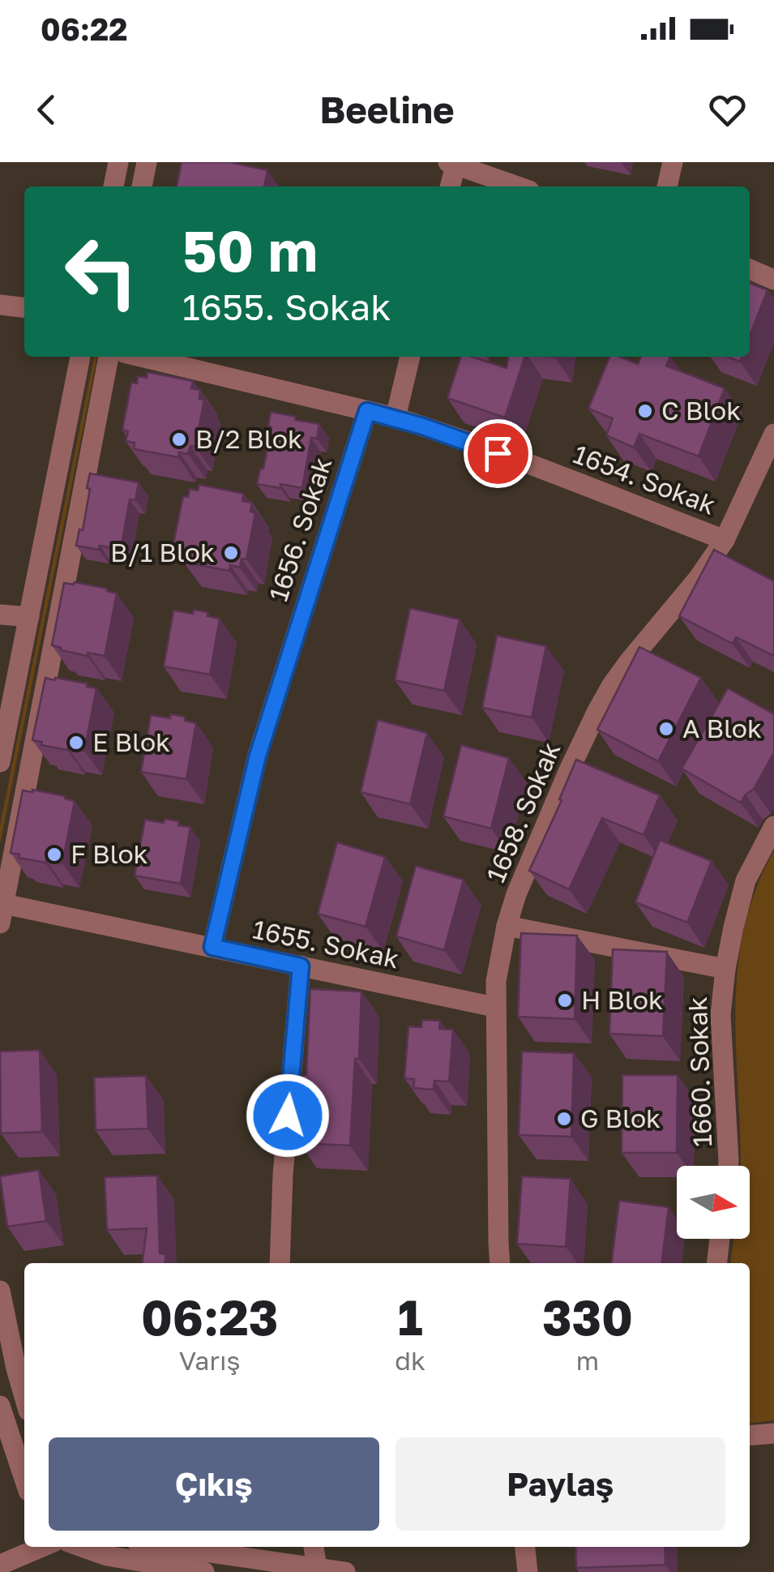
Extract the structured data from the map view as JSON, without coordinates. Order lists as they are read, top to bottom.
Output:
{
  "streets": {
    "street": [
      "1654. Sokak",
      "1656. Sokak",
      "1658. Sokak",
      "1655. Sokak",
      "1660. Sokak"
    ]
  },
  "crossings": [
    ["1654. Sokak", "1656. Sokak"],
    ["1654. Sokak", "1658. Sokak"],
    ["1656. Sokak", "1655. Sokak"],
    ["1658. Sokak", "1655. Sokak"]
  ],
  "places": [
    "C Blok",
    "B/2 Blok",
    "B/1 Blok",
    "A Blok",
    "E Blok",
    "F Blok",
    "H Blok",
    "G Blok"
  ],
  "north": "right",
  "page": {
    "status": "06:22",
    "header": "Beeline",
    "turn": ["50 m", "1655. Sokak"],
    "eta": [
      "06:23",
      "Varış",
      "1",
      "dk",
      "330",
      "m"
    ],
    "buttons": ["Çıkış", "Paylaş"]
  }
}
